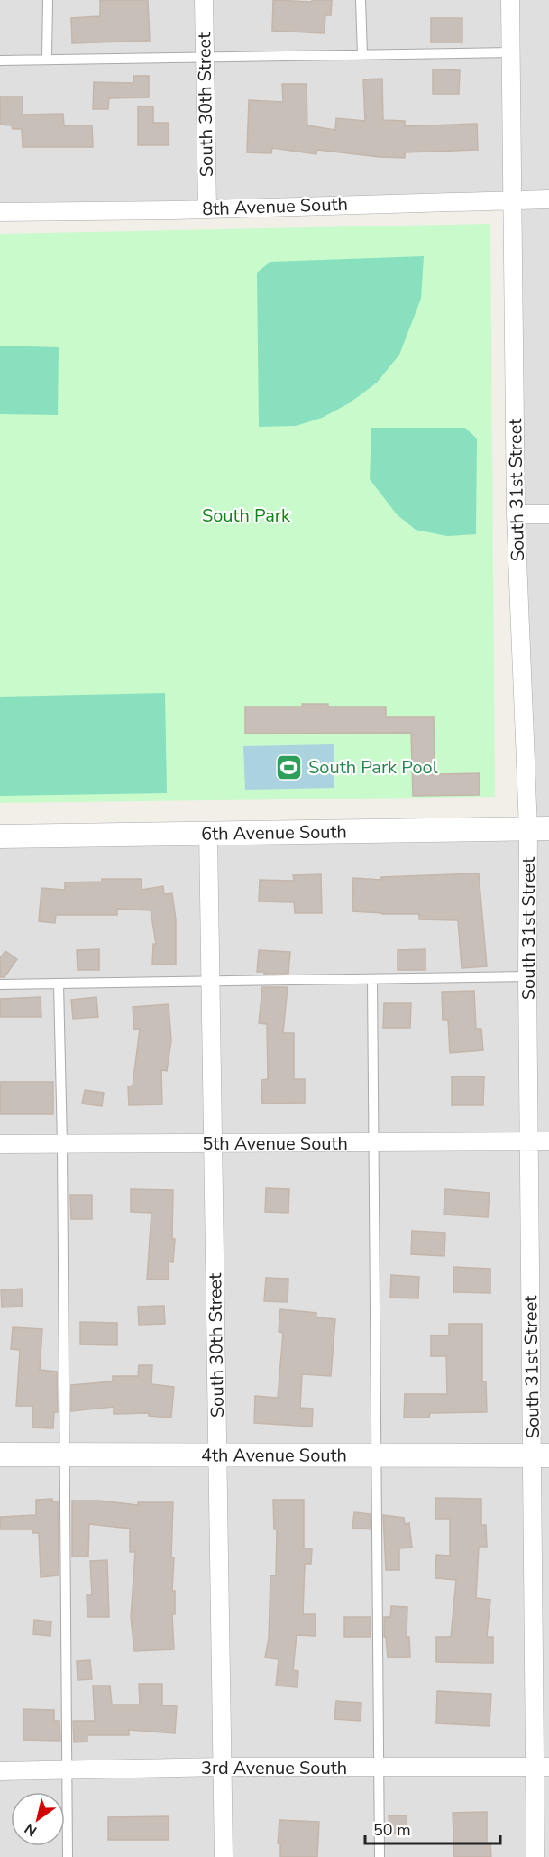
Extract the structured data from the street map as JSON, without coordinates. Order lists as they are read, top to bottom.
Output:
{
  "streets": {
    "street": [
      "South 30th Street",
      "8th Avenue South",
      "South 31st Street",
      "6th Avenue South",
      "5th Avenue South",
      "4th Avenue South",
      "3rd Avenue South"
    ]
  },
  "crossings": [
    ["South 30th Street", "8th Avenue South"],
    ["South 30th Street", "6th Avenue South"],
    ["South 30th Street", "5th Avenue South"],
    ["South 30th Street", "4th Avenue South"],
    ["South 30th Street", "3rd Avenue South"],
    ["8th Avenue South", "South 31st Street"],
    ["South 31st Street", "6th Avenue South"],
    ["South 31st Street", "5th Avenue South"],
    ["South 31st Street", "4th Avenue South"],
    ["South 31st Street", "3rd Avenue South"]
  ],
  "parks": ["South Park"],
  "places": {
    "sports": ["South Park Pool"]
  },
  "scale_bar": "50 m",
  "north": "bottom left"
}
